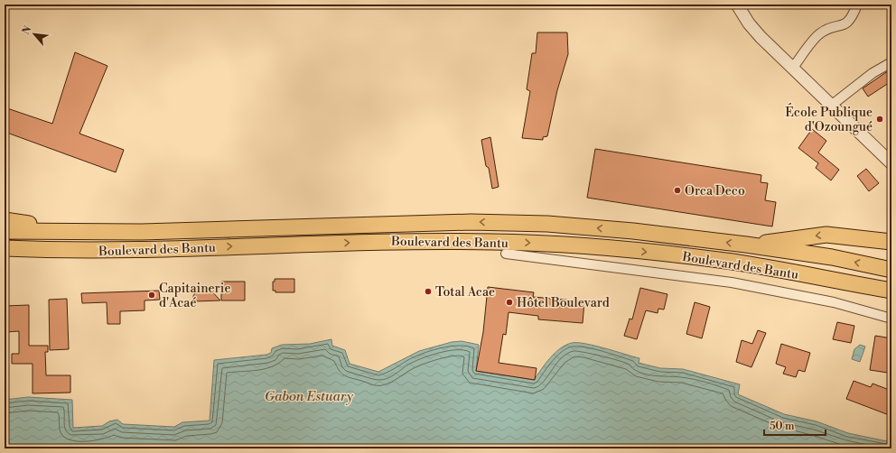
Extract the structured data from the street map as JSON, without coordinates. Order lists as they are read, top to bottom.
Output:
{
  "streets": {
    "highway": ["Boulevard des Bantu"]
  },
  "water": ["Gabon Estuary"],
  "places": [
    "École Publique d'Ozoungué",
    "Orca Deco",
    "Total Acae",
    "Capitainerie d'Acaé",
    "Hôtel Boulevard"
  ],
  "scale_bar": "50 m",
  "north": "top left"
}
